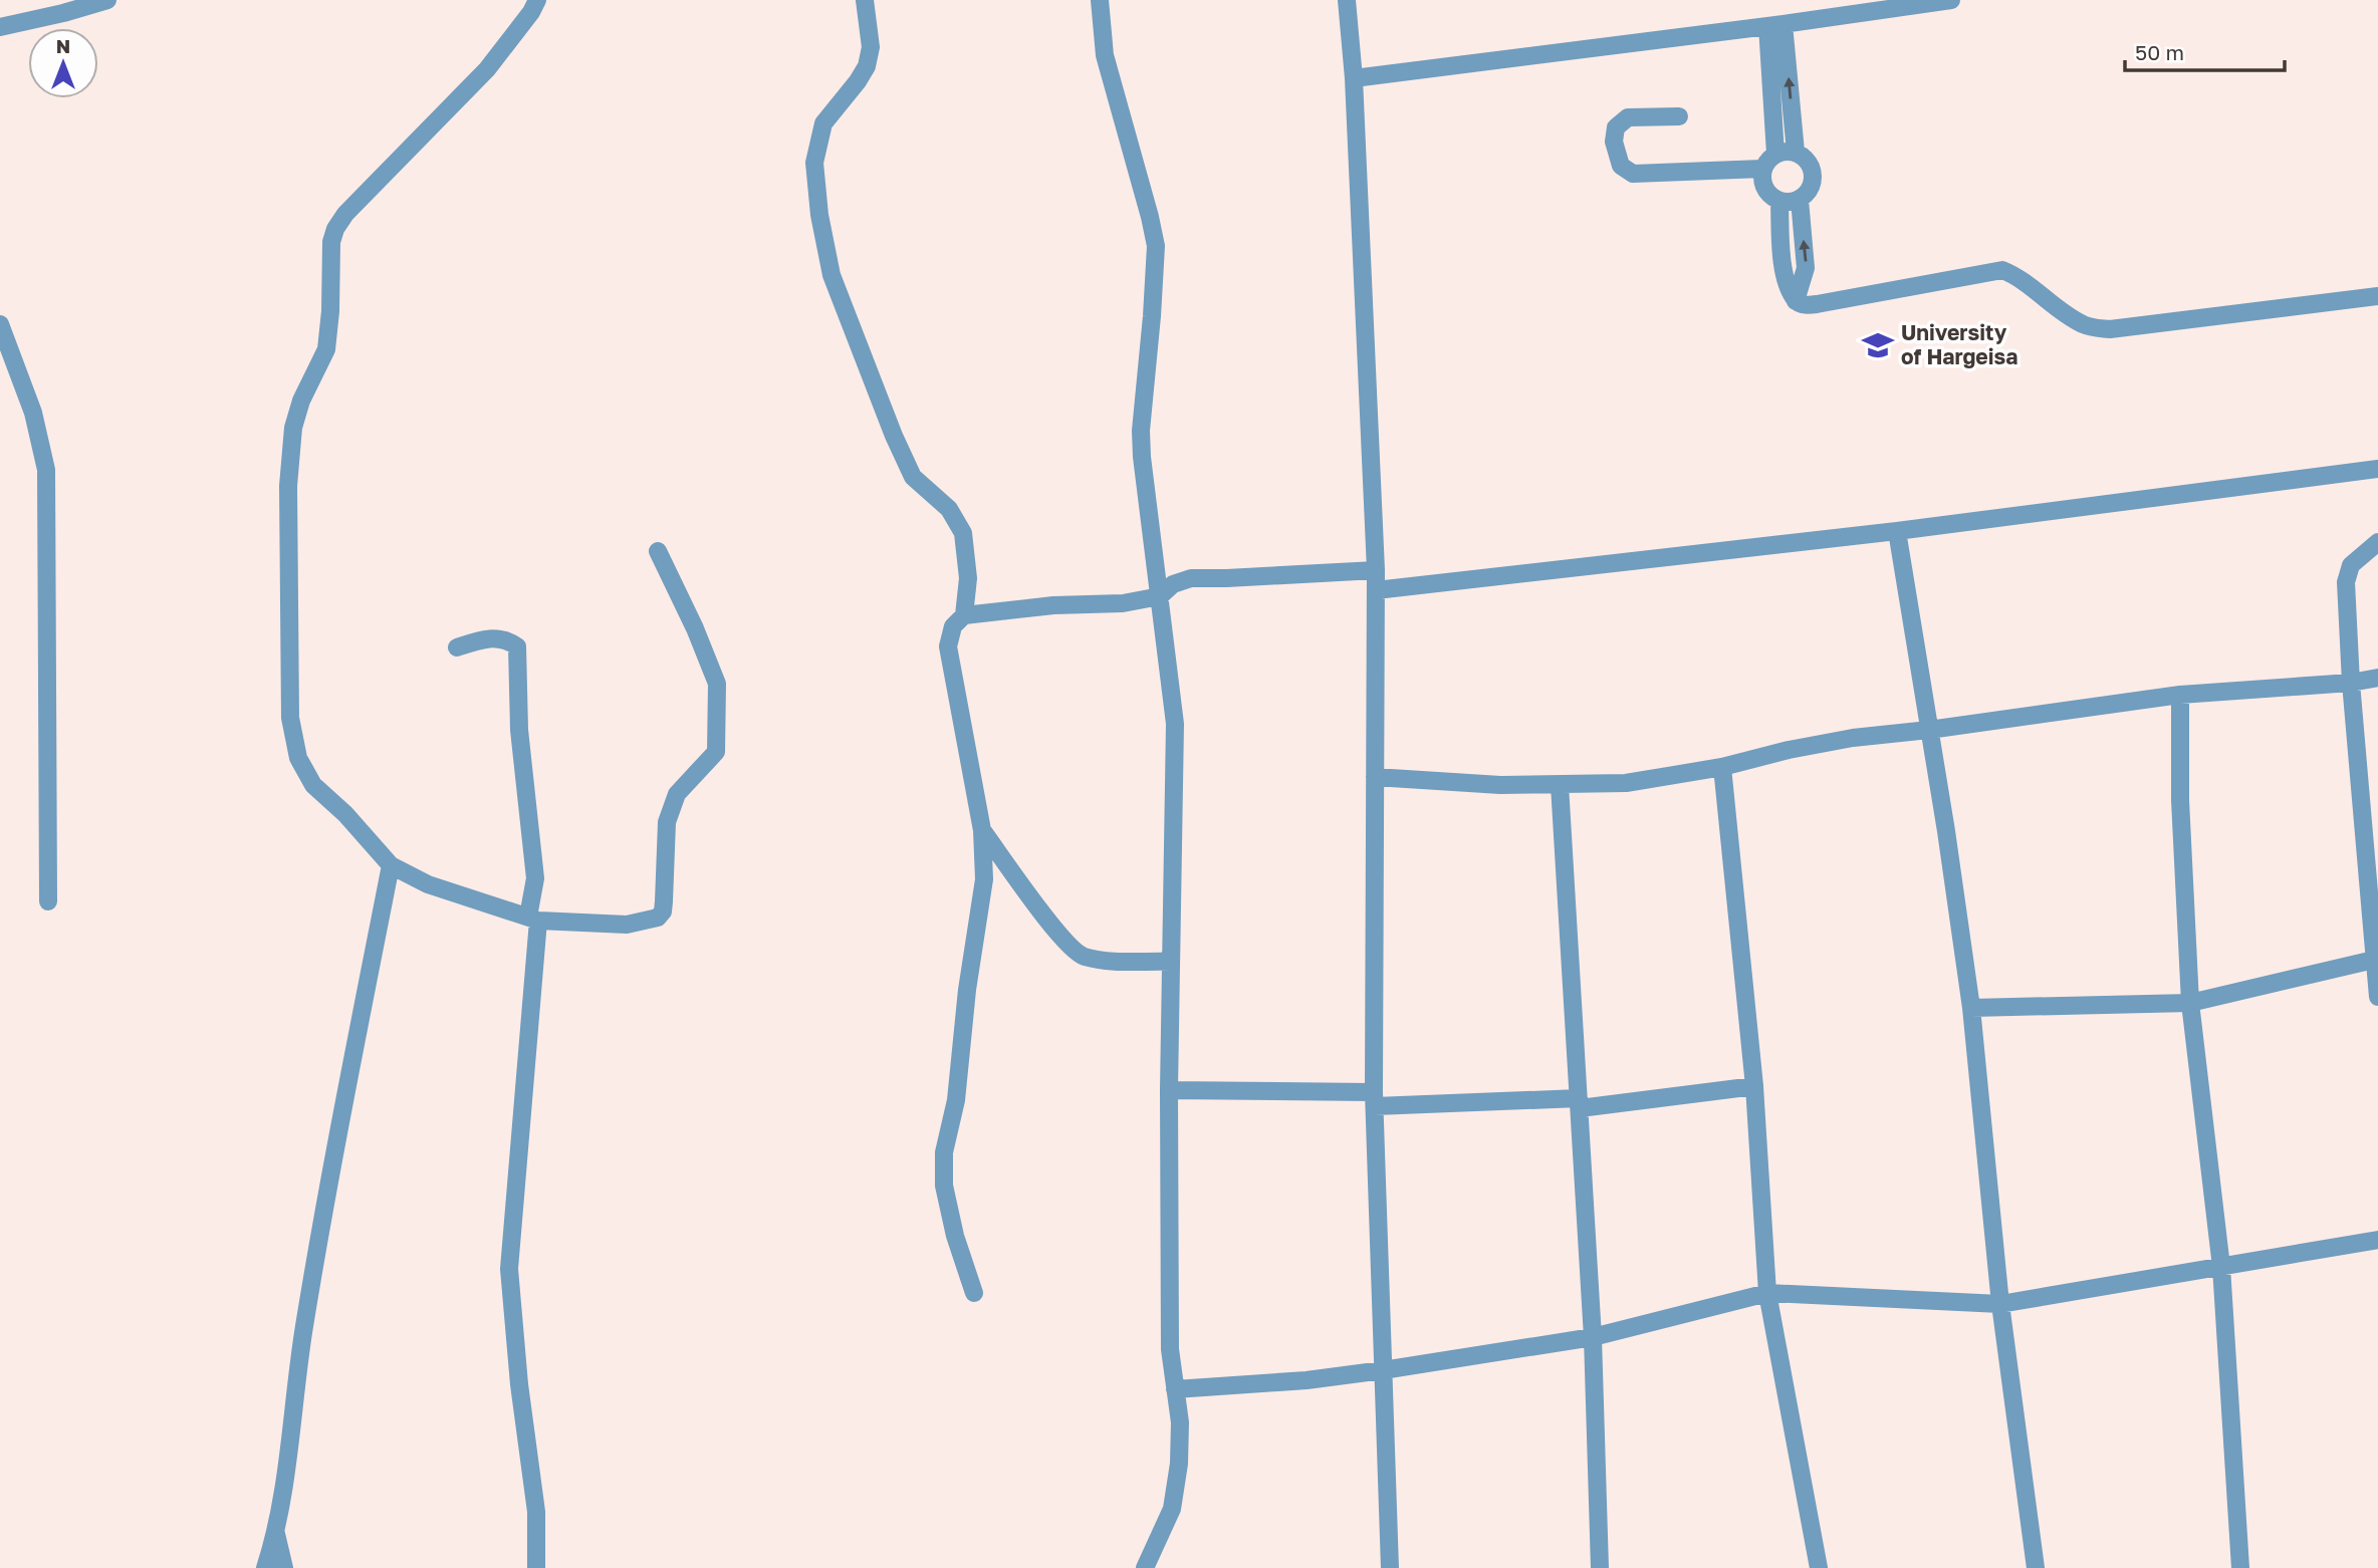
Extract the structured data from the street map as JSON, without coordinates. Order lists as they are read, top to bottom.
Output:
{
  "places": {
    "school or university": ["University of Hargeisa"]
  },
  "scale_bar": "50 m",
  "north": "top"
}
